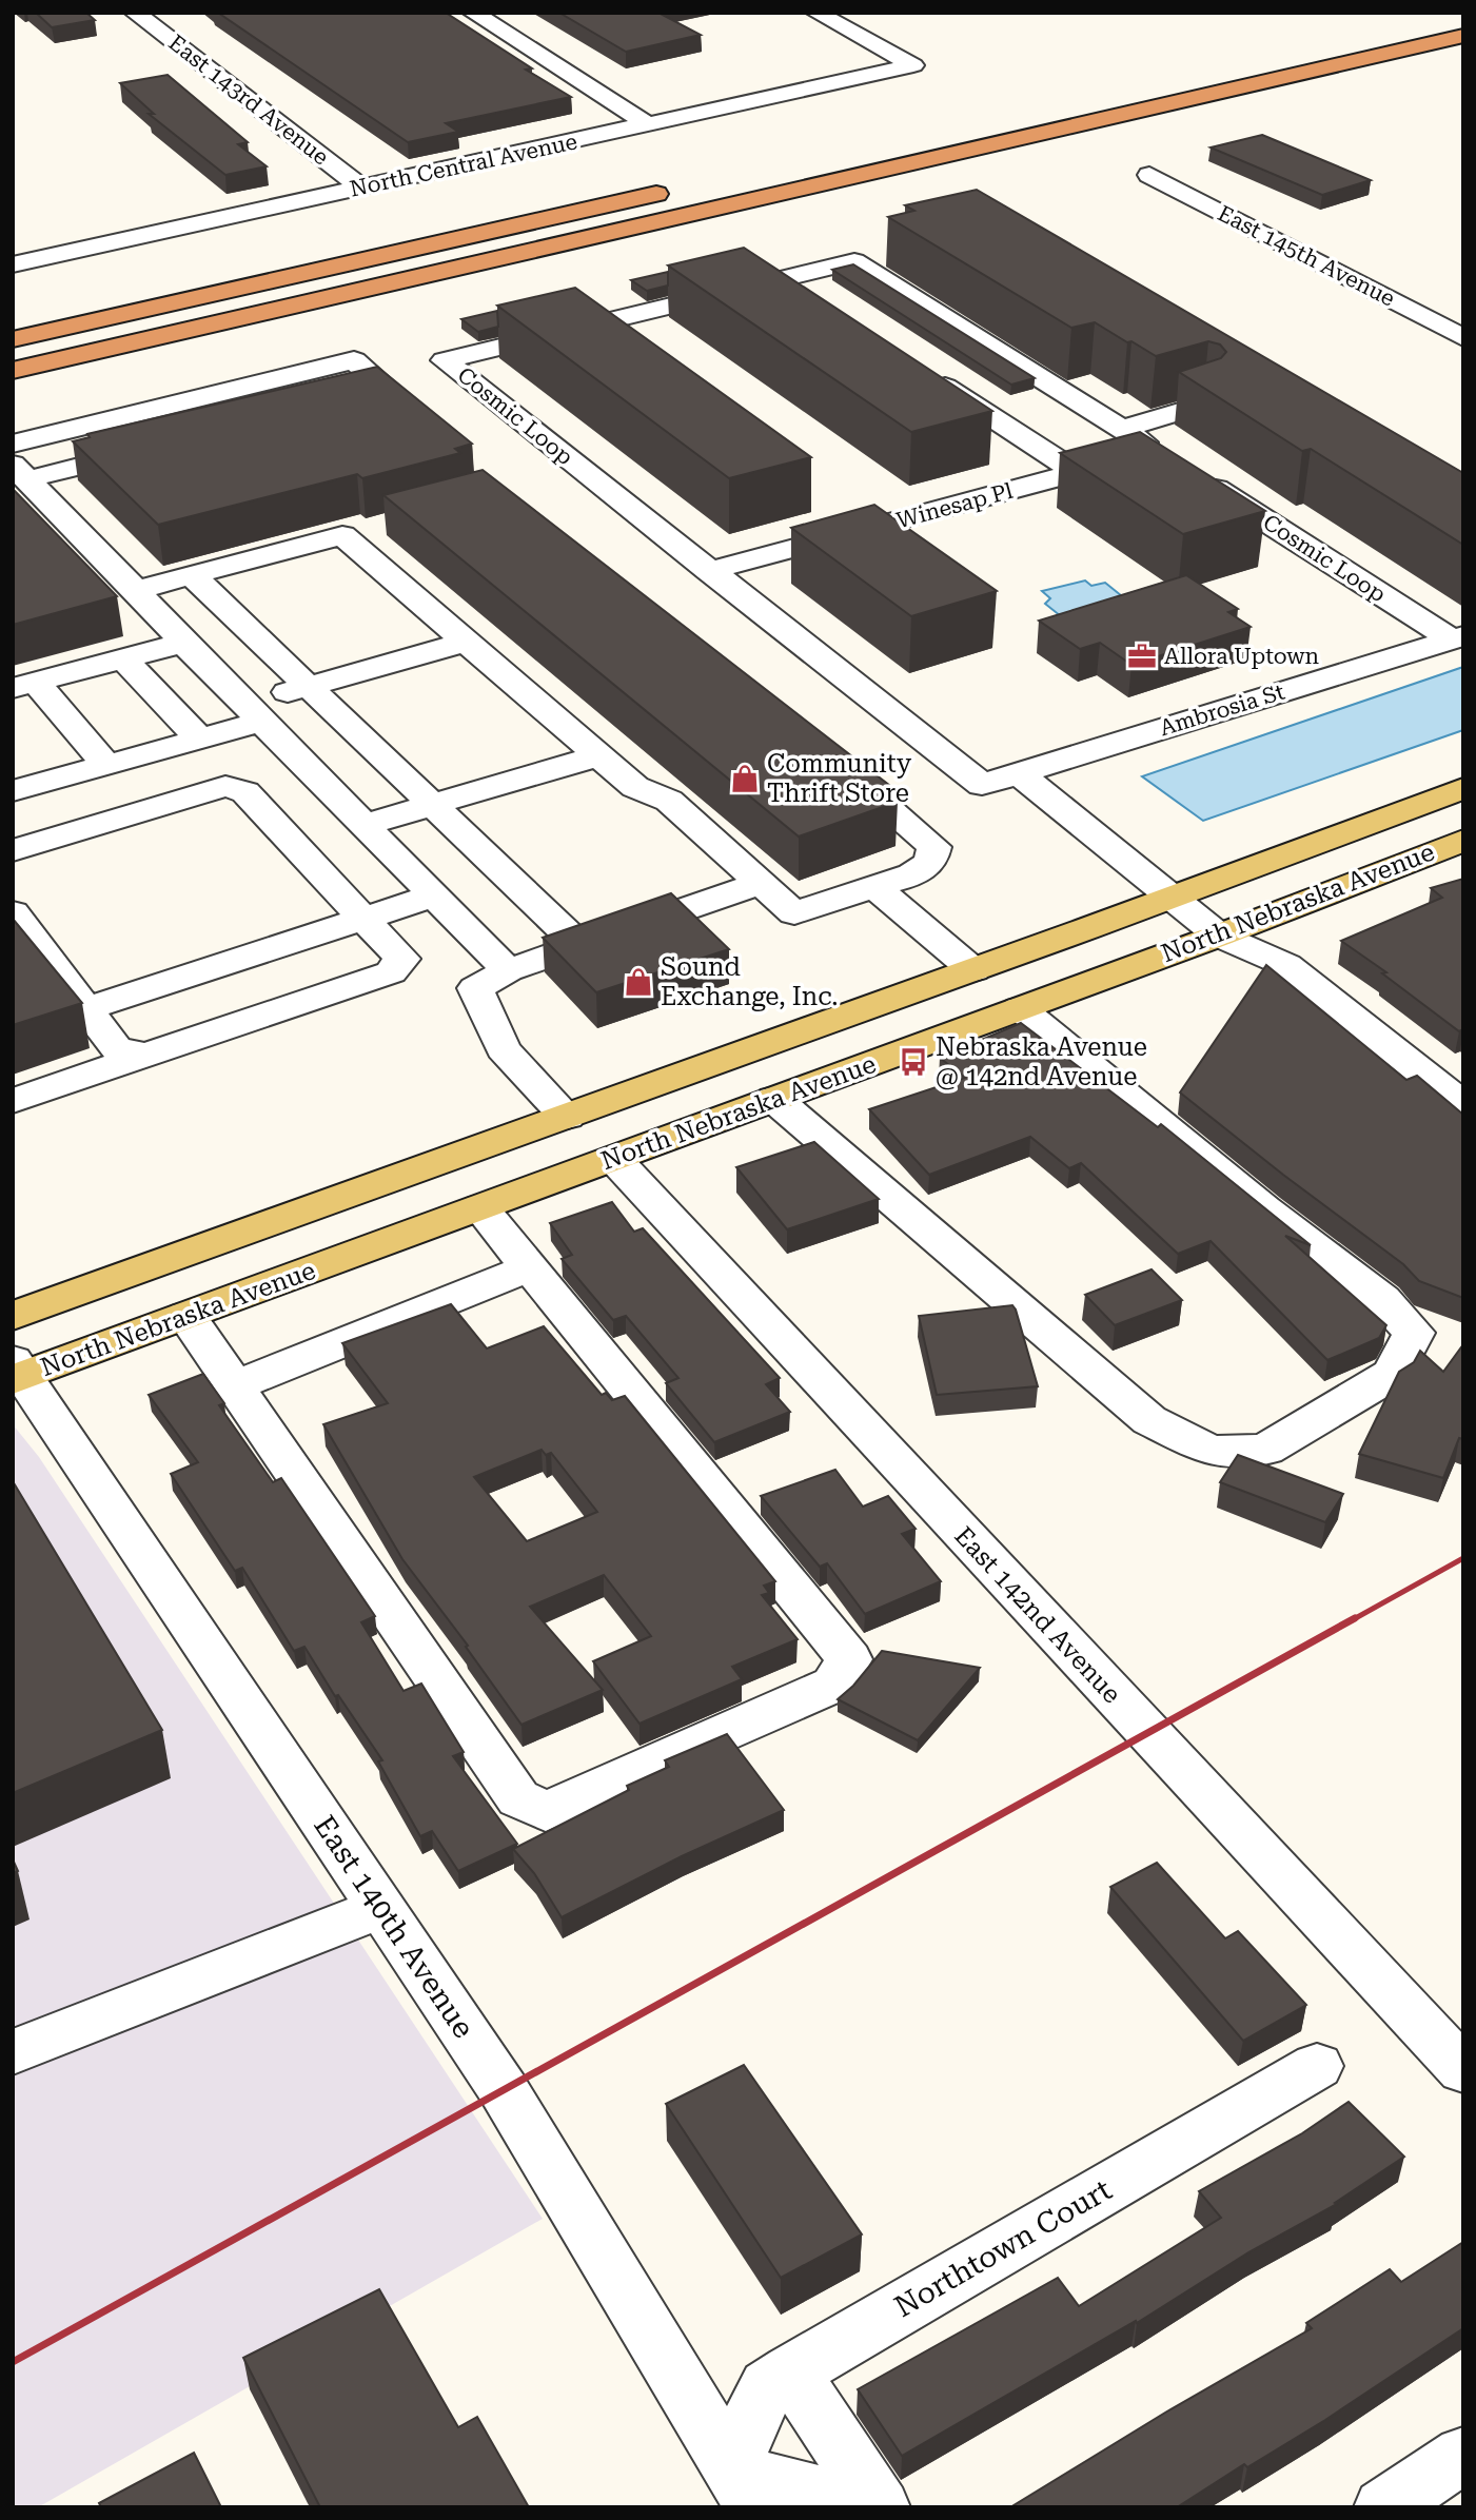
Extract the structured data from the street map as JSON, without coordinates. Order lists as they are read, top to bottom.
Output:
{
  "streets": {
    "main road": ["North Nebraska Avenue"],
    "street": [
      "East 143rd Avenue",
      "North Central Avenue",
      "East 145th Avenue",
      "Cosmic Loop",
      "Winesap Pl",
      "Ambrosia St",
      "East 142nd Avenue",
      "East 140th Avenue",
      "Northtown Court"
    ]
  },
  "crossings": [
    ["East 143rd Avenue", "North Central Avenue"],
    ["Cosmic Loop", "Winesap Pl"],
    ["Cosmic Loop", "Ambrosia St"],
    ["North Nebraska Avenue", "East 142nd Avenue"],
    ["North Nebraska Avenue", "East 140th Avenue"],
    ["East 140th Avenue", "Northtown Court"]
  ],
  "places": {
    "office": ["Allora Uptown"],
    "shop": ["Community Thrift Store", "Sound Exchange, Inc."],
    "bus stop": ["Nebraska Avenue @ 142nd Avenue"]
  }
}
